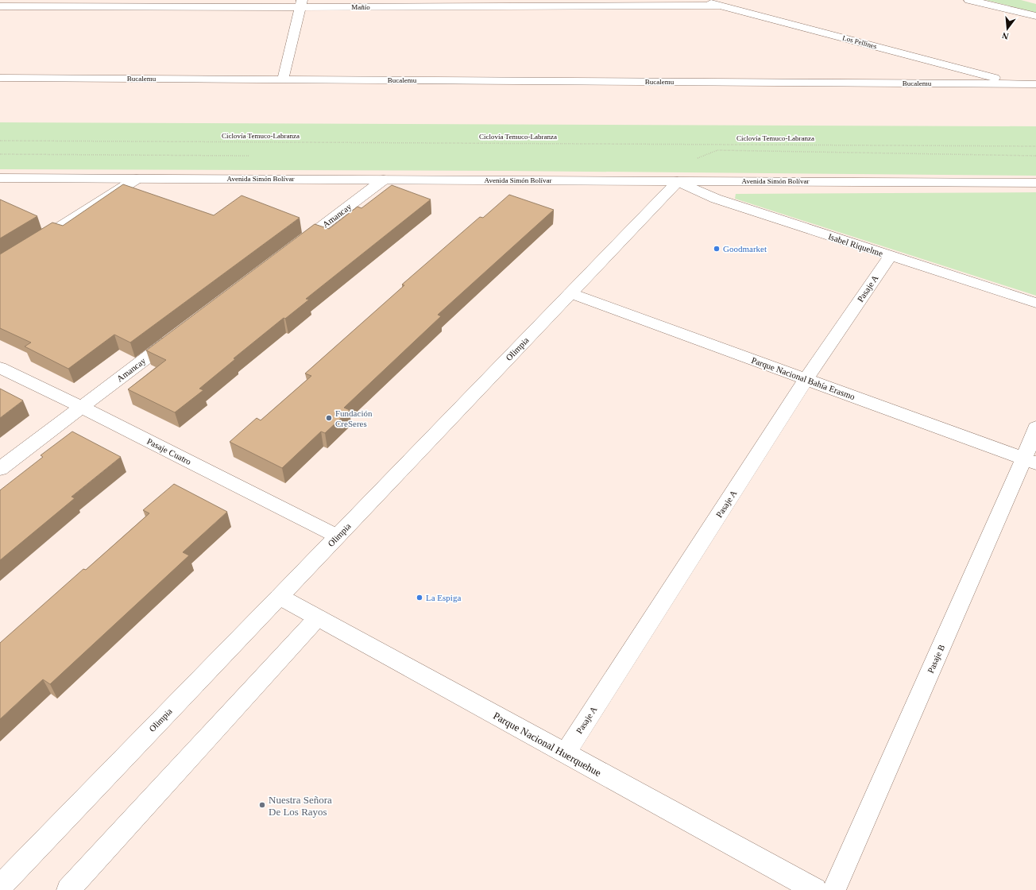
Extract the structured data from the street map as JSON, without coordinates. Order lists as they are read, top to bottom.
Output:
{
  "streets": {
    "street": [
      "Mañío",
      "Los Pellines",
      "Bucalemu",
      "Avenida Simón Bolívar",
      "Amancay",
      "Isabel Riquelme",
      "Pasaje A",
      "Olimpia",
      "Parque Nacional Bahía Erasmo",
      "Pasaje Cuatro",
      "Pasaje B",
      "Parque Nacional Huerquehue"
    ],
    "path": ["Ciclovía Temuco-Labranza"]
  },
  "crossings": [
    ["Mañío", "Los Pellines"],
    ["Los Pellines", "Bucalemu"],
    ["Avenida Simón Bolívar", "Amancay"],
    ["Avenida Simón Bolívar", "Isabel Riquelme"],
    ["Avenida Simón Bolívar", "Olimpia"],
    ["Amancay", "Pasaje Cuatro"],
    ["Isabel Riquelme", "Pasaje A"],
    ["Isabel Riquelme", "Olimpia"],
    ["Pasaje A", "Parque Nacional Bahía Erasmo"],
    ["Pasaje A", "Parque Nacional Huerquehue"],
    ["Olimpia", "Parque Nacional Bahía Erasmo"],
    ["Olimpia", "Pasaje Cuatro"],
    ["Olimpia", "Parque Nacional Huerquehue"],
    ["Parque Nacional Bahía Erasmo", "Pasaje B"]
  ],
  "places": [
    "Goodmarket",
    "Fundación CreSeres",
    "La Espiga",
    "Nuestra Señora De Los Rayos"
  ],
  "north": "bottom"
}
